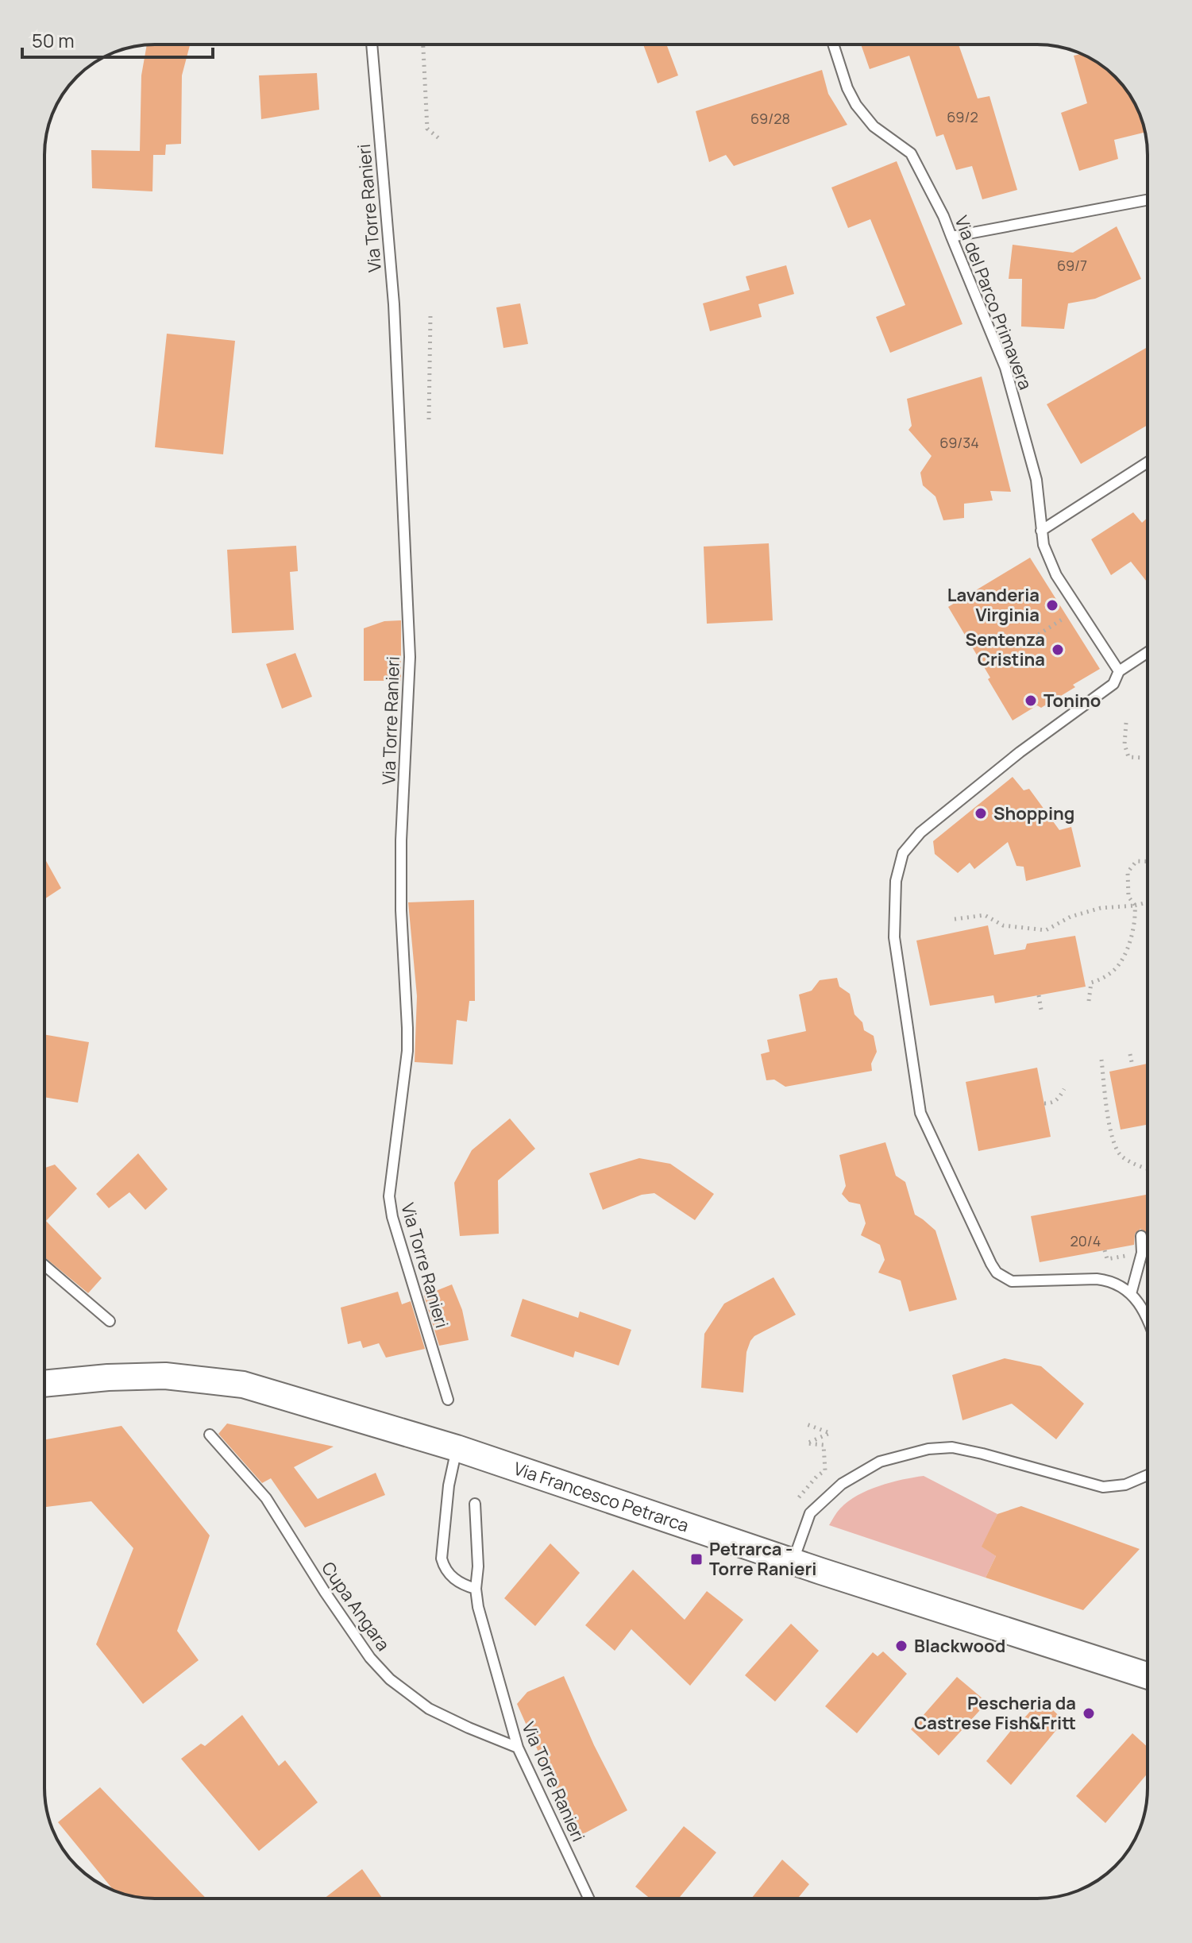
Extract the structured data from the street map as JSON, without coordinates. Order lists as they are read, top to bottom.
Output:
{
  "streets": {
    "street": ["Via Francesco Petrarca"],
    "lane": ["Via Torre Ranieri", "Via del Parco Primavera", "Cupa Angara"]
  },
  "crossings": [
    ["Via Torre Ranieri", "Cupa Angara"]
  ],
  "places": {
    "other": [
      "Lavanderia Virginia",
      "Sentenza Cristina",
      "Tonino",
      "Shopping",
      "Blackwood",
      "Pescheria da Castrese Fish&Fritt"
    ],
    "transit": ["Petrarca - Torre Ranieri"]
  },
  "house_numbers": [
    "69/2",
    "69/28",
    "69/7",
    "69/34",
    "20/4"
  ],
  "scale_bar": "50 m"
}
